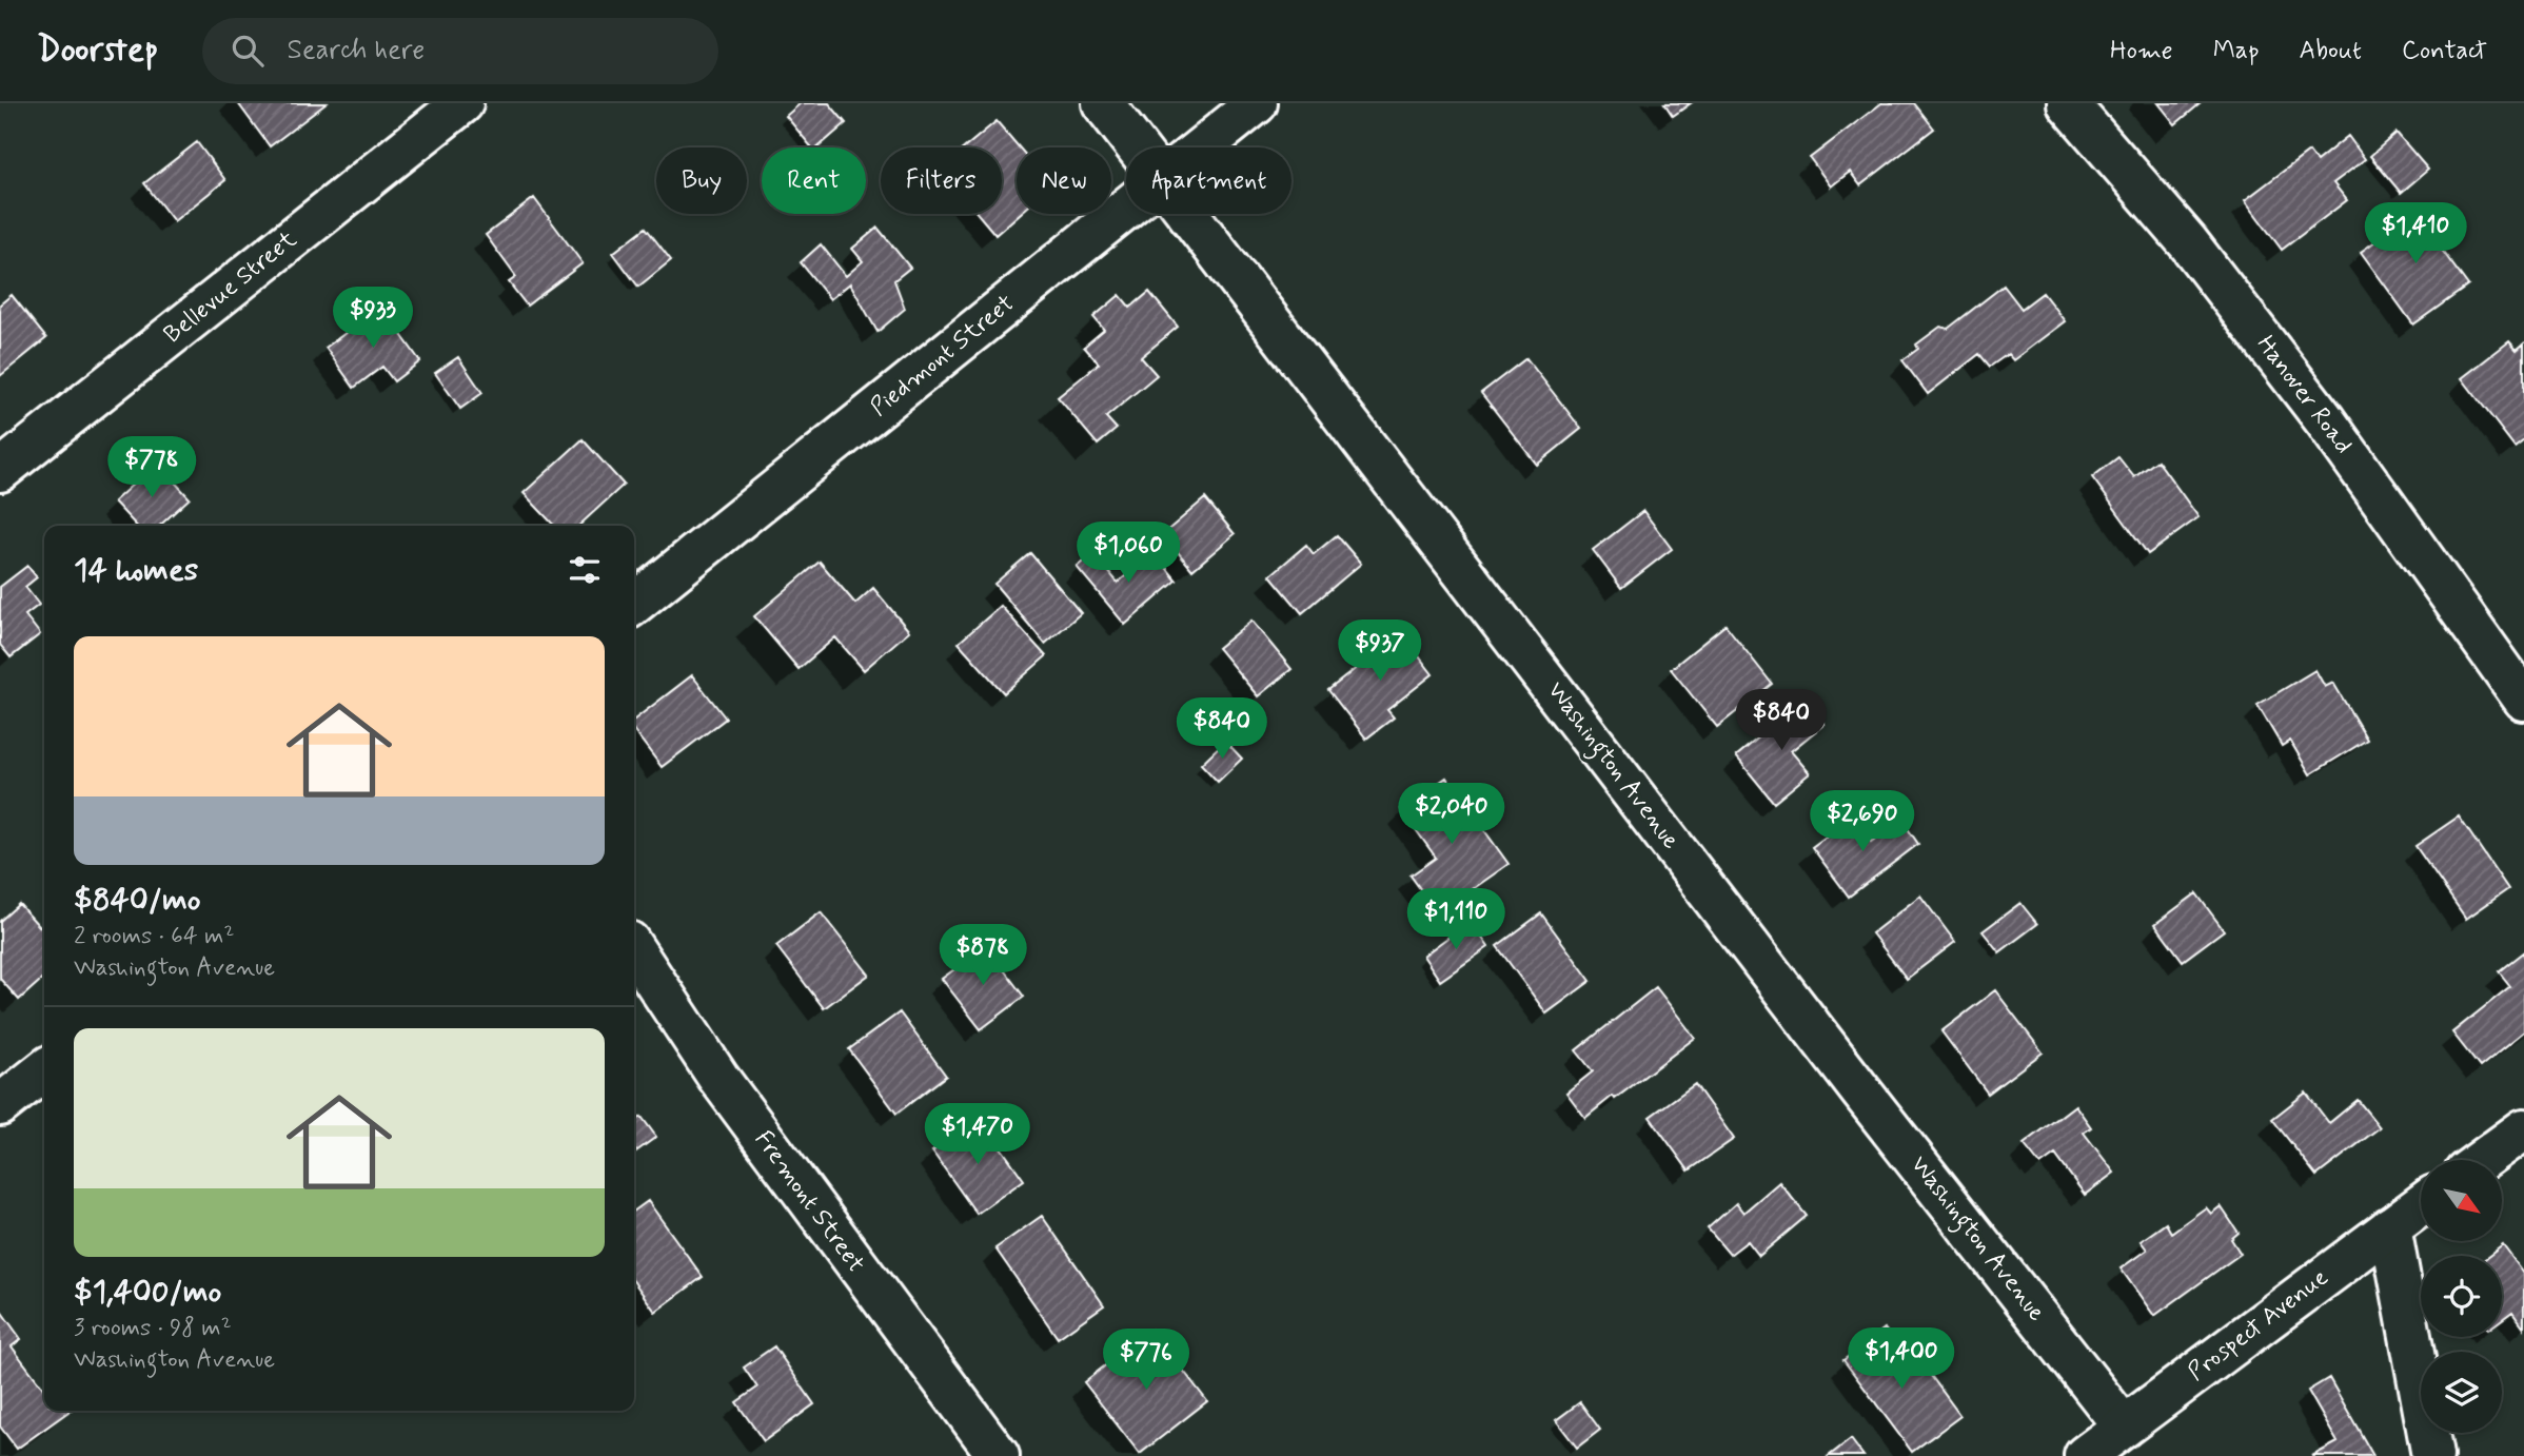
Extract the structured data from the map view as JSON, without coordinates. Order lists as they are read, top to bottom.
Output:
{
  "streets": {
    "street": [
      "Bellevue Street",
      "Piedmont Street",
      "Hanover Road",
      "Washington Avenue",
      "Fremont Street",
      "Prospect Avenue"
    ]
  },
  "crossings": [
    ["Washington Avenue", "Prospect Avenue"]
  ],
  "north": "bottom right",
  "page": {
    "header": "Doorstep",
    "search": "Search here",
    "nav": [
      "Home",
      "Map",
      "About",
      "Contact"
    ],
    "chip": [
      "Buy",
      "Rent",
      "Filters",
      "New",
      "Apartment"
    ],
    "price": [
      "$1,410",
      "$933",
      "$778",
      "$1,060",
      "$937",
      "$840",
      "$840",
      "$2,040",
      "$2,690",
      "$1,110",
      "$878",
      "$1,470",
      "$1,400",
      "$776"
    ],
    "heading": "14 homes",
    "list": [
      {
        "name": "$840/mo",
        "note": "2 rooms · 64 m² · Washington Avenue"
      },
      {
        "name": "$1,400/mo",
        "note": "3 rooms · 98 m² · Washington Avenue"
      }
    ]
  }
}
